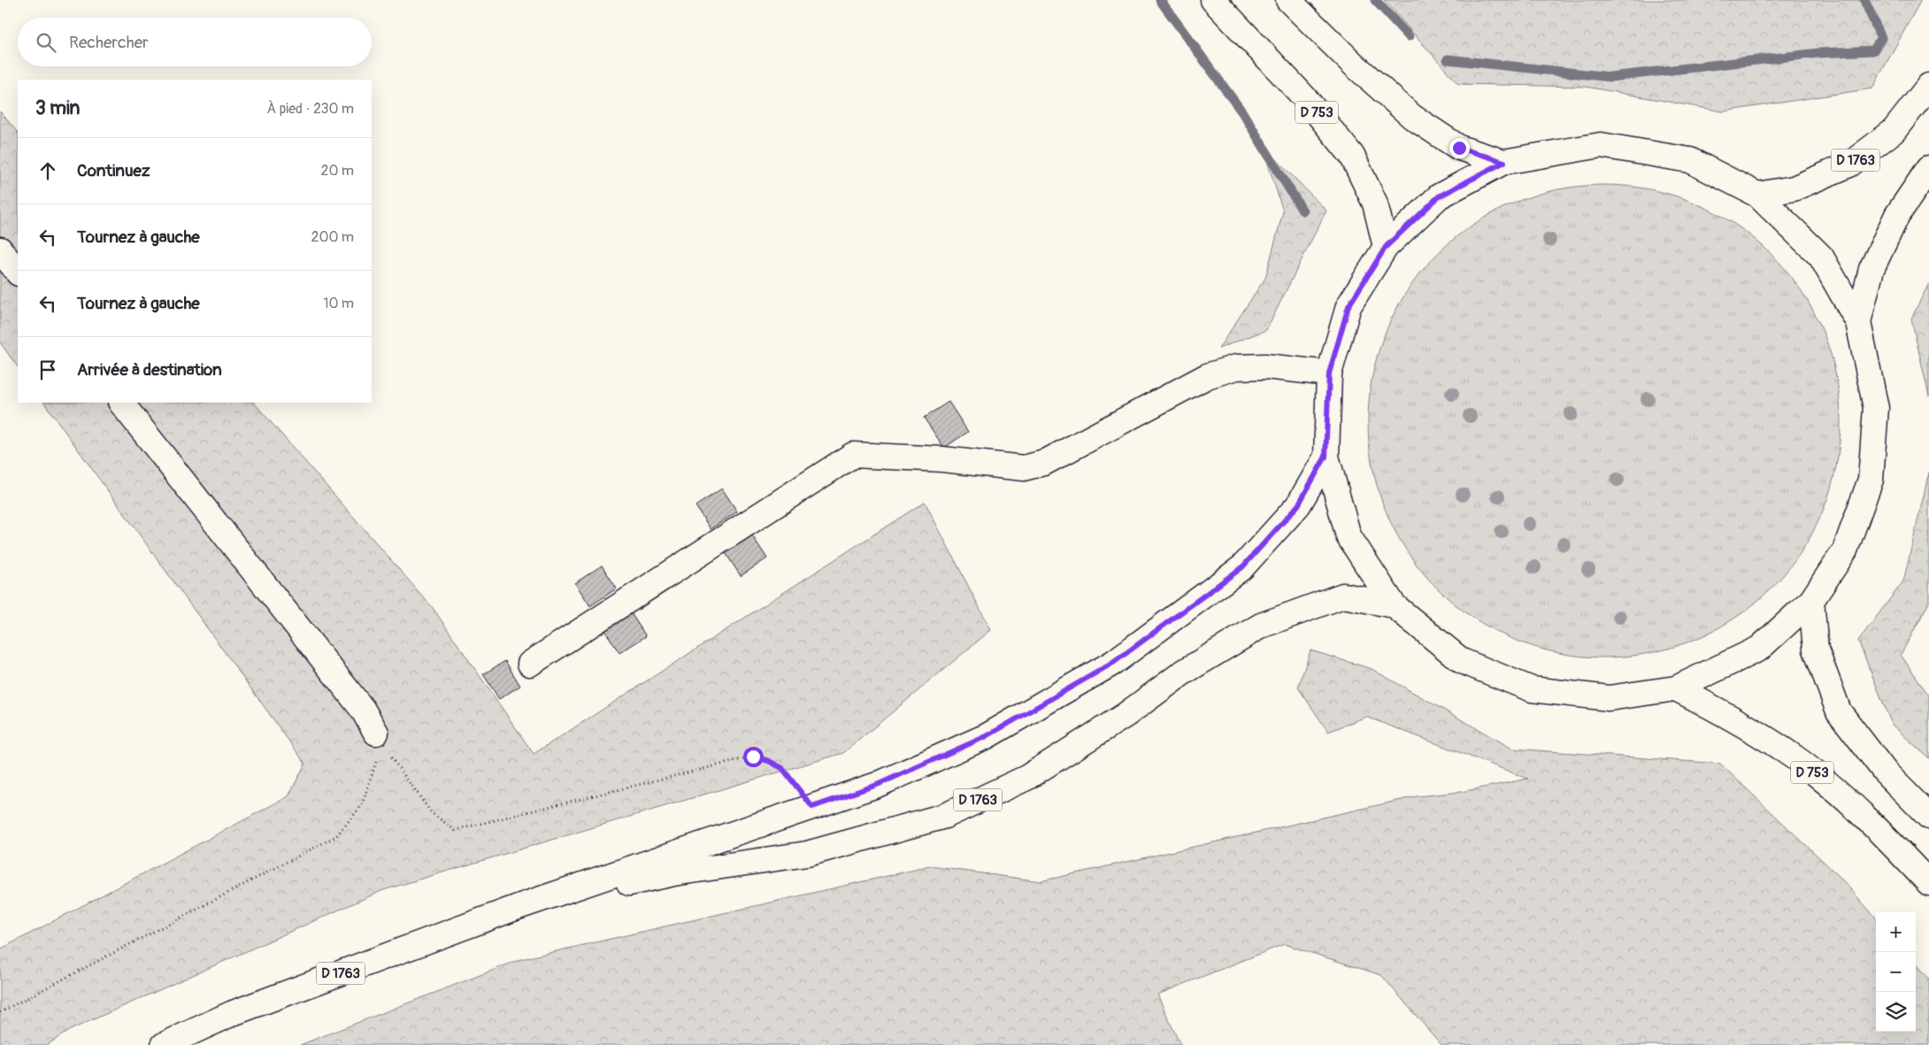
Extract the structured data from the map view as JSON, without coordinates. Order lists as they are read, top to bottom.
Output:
{
  "streets": {
    "main road": ["D 753", "D 1763"]
  },
  "page": {
    "search": "Rechercher",
    "heading": ["3 min", "À pied · 230 m"],
    "list": [
      ["Continuez", "20 m"],
      ["Tournez à gauche", "200 m"],
      ["Tournez à gauche", "10 m"],
      "Arrivée à destination"
    ],
    "map_buttons": ["+", "−"]
  }
}
